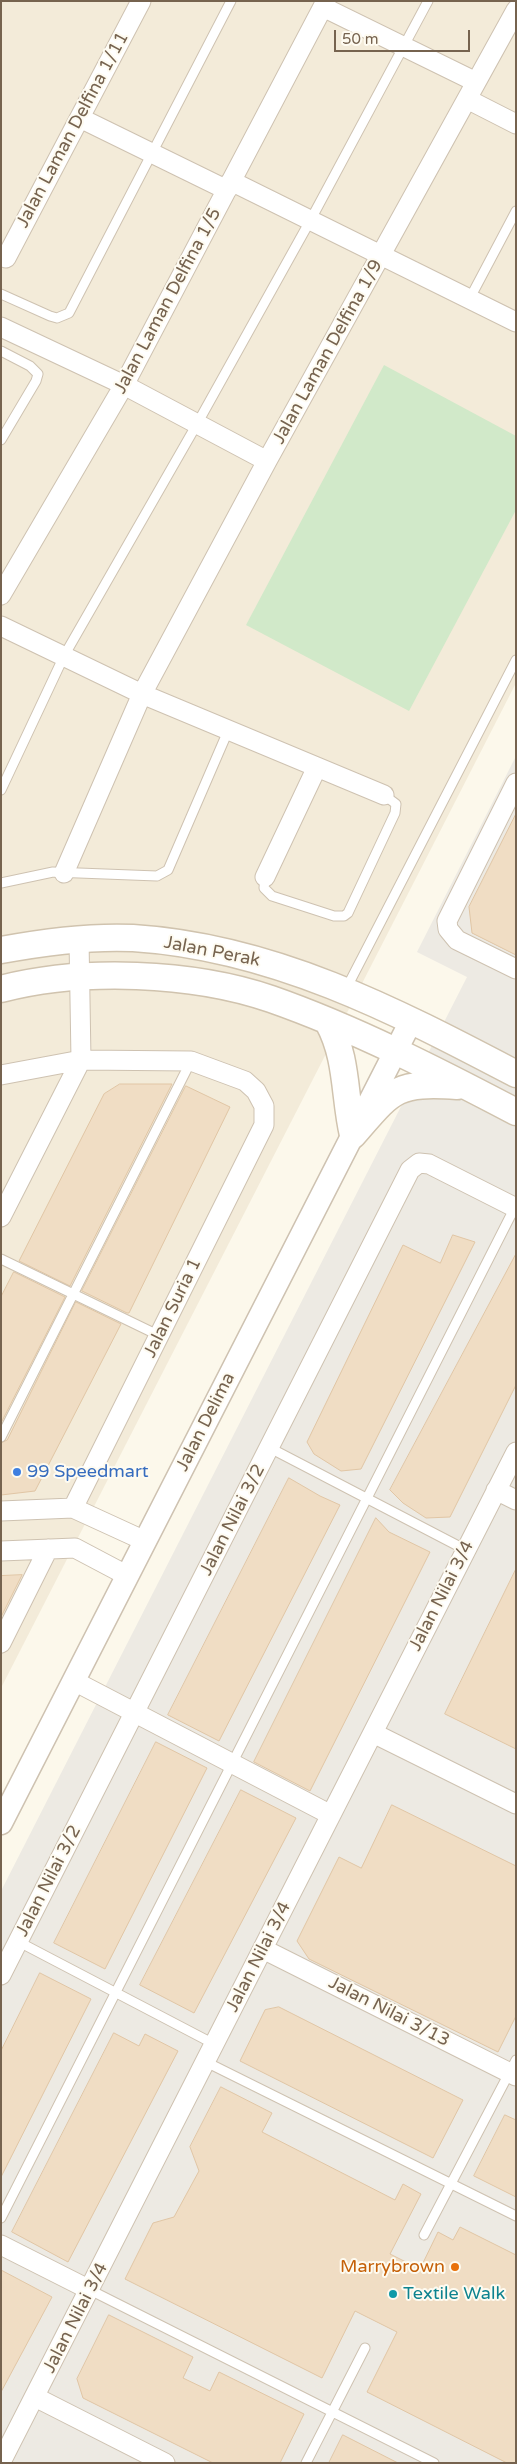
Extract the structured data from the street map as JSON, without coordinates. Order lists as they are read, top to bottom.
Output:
{
  "streets": {
    "main road": ["Jalan Perak"],
    "street": [
      "Jalan Laman Delfina 1/11",
      "Jalan Laman Delfina 1/5",
      "Jalan Laman Delfina 1/9",
      "Jalan Suria 1",
      "Jalan Delima",
      "Jalan Nilai 3/2",
      "Jalan Nilai 3/4",
      "Jalan Nilai 3/13"
    ]
  },
  "crossings": [
    ["Jalan Perak", "Jalan Delima"],
    ["Jalan Nilai 3/4", "Jalan Nilai 3/13"]
  ],
  "places": ["99 Speedmart", "Marrybrown", "Textile Walk"],
  "scale_bar": "50 m"
}
